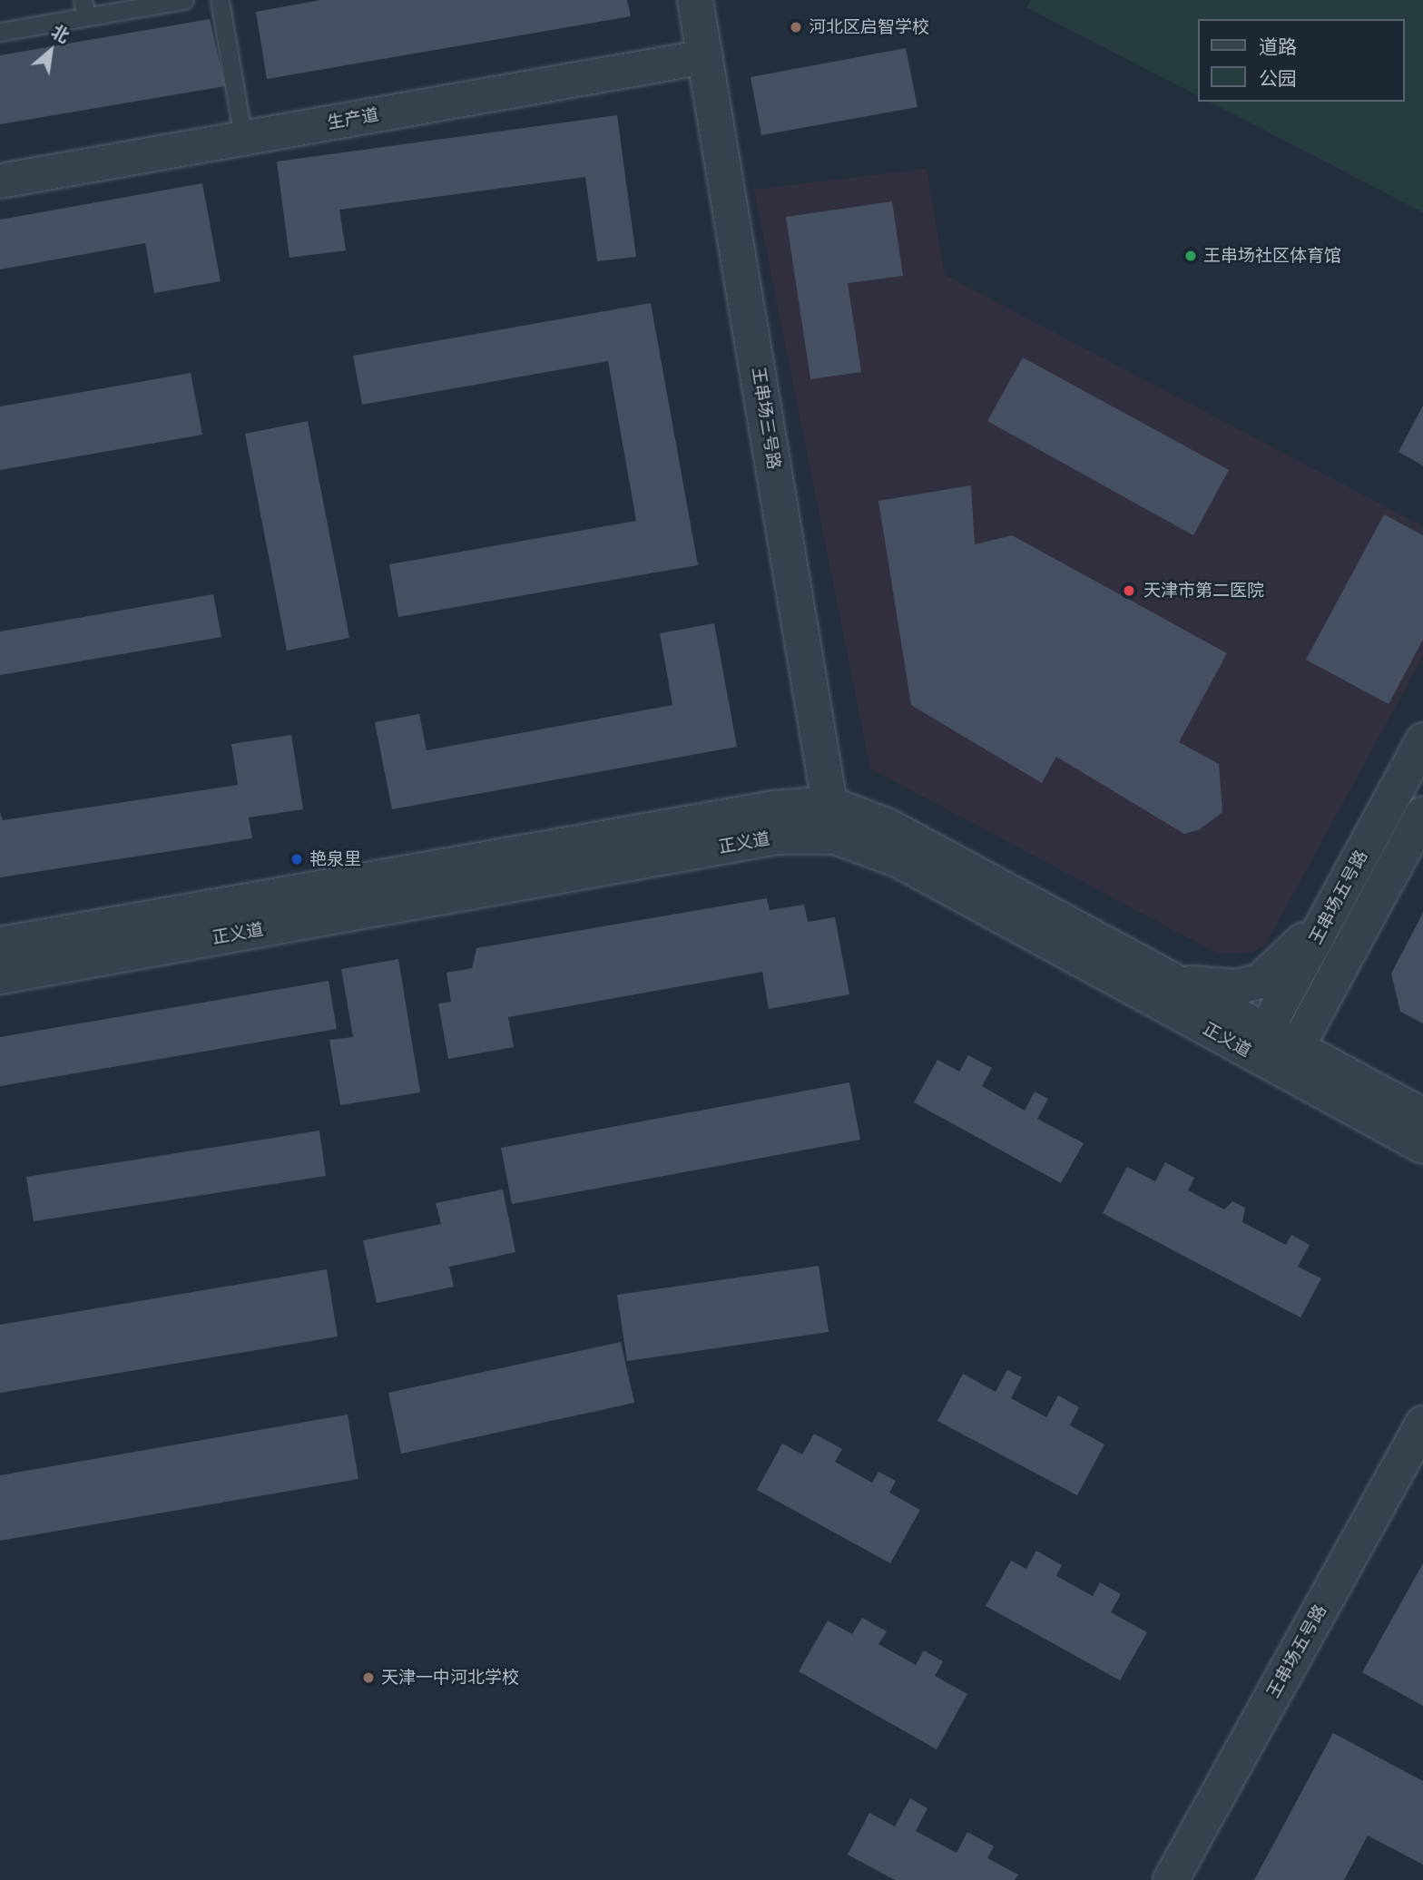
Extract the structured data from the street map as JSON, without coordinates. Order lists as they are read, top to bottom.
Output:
{
  "streets": {
    "street": [
      "生产道",
      "王串场三号路",
      "正义道",
      "王串场五号路"
    ]
  },
  "crossings": [
    ["生产道", "王串场三号路"],
    ["王串场三号路", "正义道"],
    ["正义道", "王串场五号路"]
  ],
  "places": [
    "河北区启智学校",
    "王串场社区体育馆",
    "天津市第二医院",
    "艳泉里",
    "天津一中河北学校"
  ],
  "legend": ["道路", "公园"],
  "north": "top right"
}
